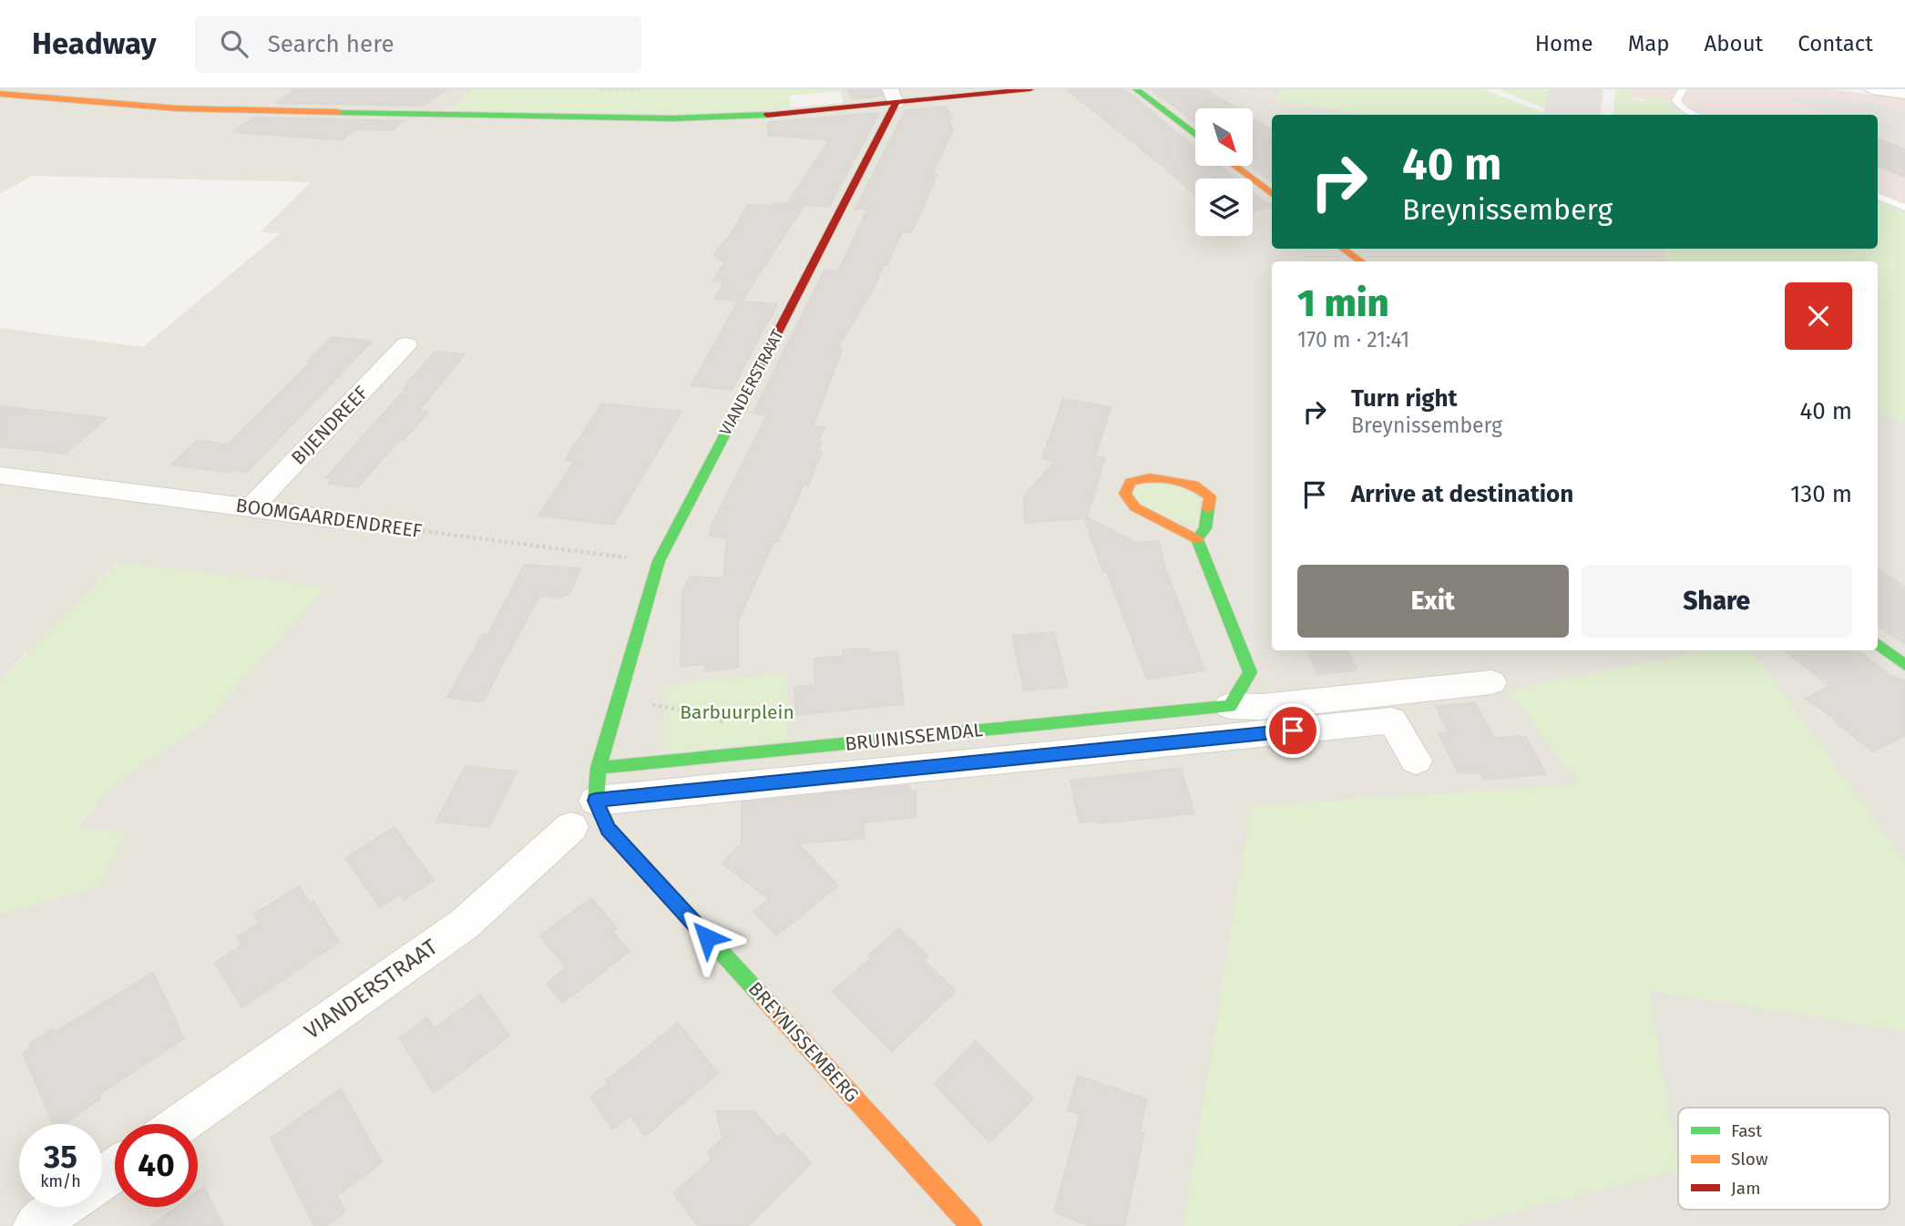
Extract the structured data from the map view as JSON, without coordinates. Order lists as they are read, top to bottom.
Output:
{
  "streets": {
    "street": [
      "VIANDERSTRAAT",
      "BIJENDREEF",
      "BOOMGAARDENDREEF",
      "BRUINISSEMDAL",
      "BREYNISSEMBERG"
    ]
  },
  "crossings": [
    ["VIANDERSTRAAT", "BOOMGAARDENDREEF"],
    ["VIANDERSTRAAT", "BRUINISSEMDAL"],
    ["VIANDERSTRAAT", "BREYNISSEMBERG"],
    ["BIJENDREEF", "BOOMGAARDENDREEF"]
  ],
  "parks": ["Barbuurplein"],
  "legend": ["Fast", "Slow", "Jam"],
  "north": "bottom right",
  "page": {
    "header": "Headway",
    "search": "Search here",
    "nav": [
      "Home",
      "Map",
      "About",
      "Contact"
    ],
    "turn": ["40 m", "Breynissemberg"],
    "heading": ["1 min", "170 m · 21:41"],
    "list": [
      {
        "name": "Turn right",
        "note": "Breynissemberg",
        "value": "40 m"
      },
      {
        "name": "Arrive at destination",
        "value": "130 m"
      }
    ],
    "buttons": ["Exit", "Share"],
    "speed": "35 km/h",
    "limit": "40"
  }
}
